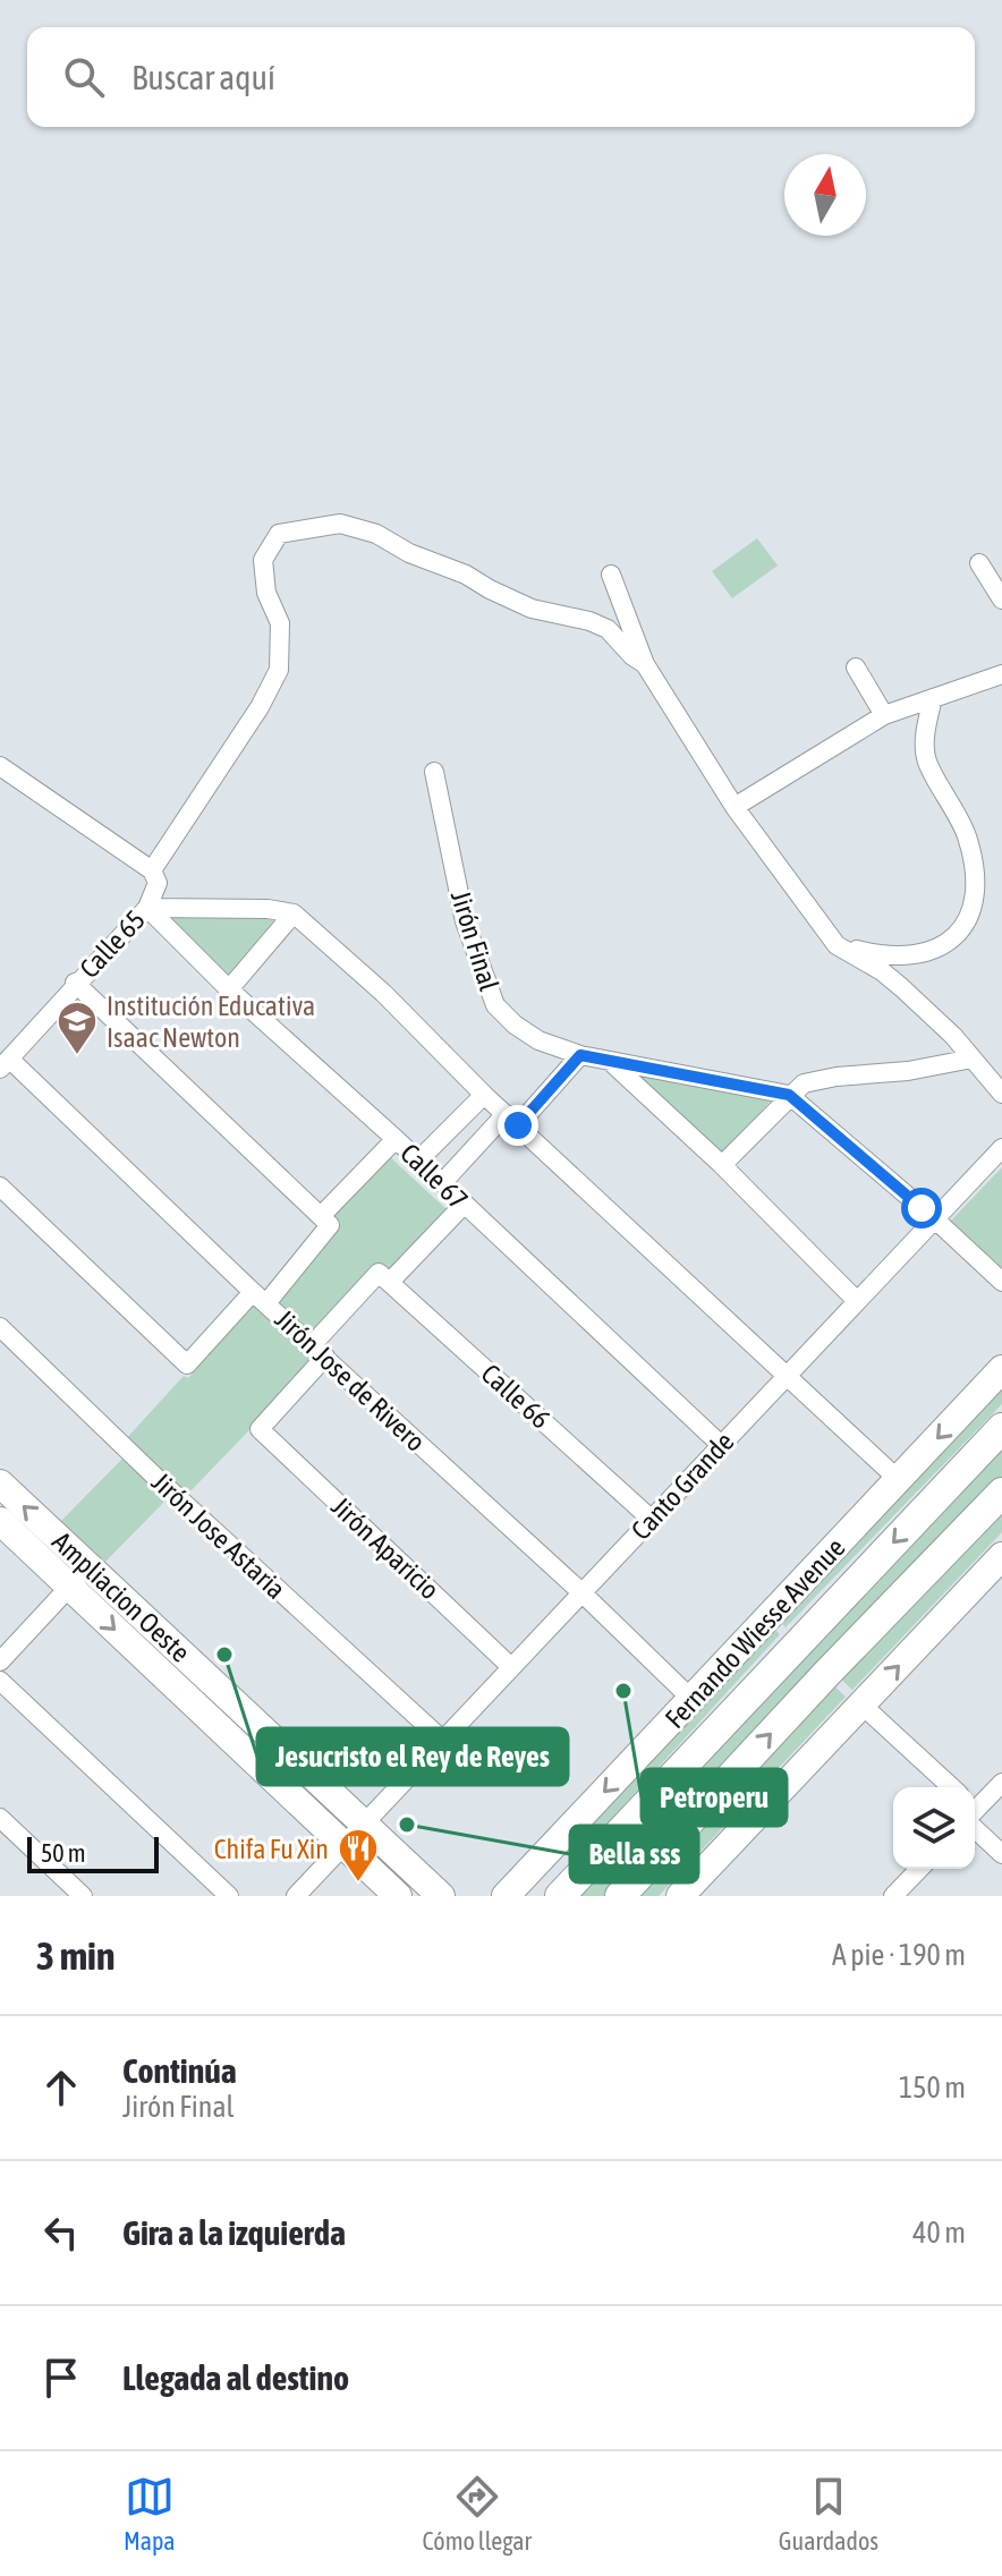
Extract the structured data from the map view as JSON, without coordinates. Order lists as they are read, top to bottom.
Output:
{
  "streets": {
    "main road": ["Ampliacion Oeste", "Fernando Wiesse Avenue"],
    "street": [
      "Jirón Final",
      "Calle 65",
      "Calle 67",
      "Jirón Jose de Rivero",
      "Calle 66",
      "Canto Grande",
      "Jirón Jose Astaria",
      "Jirón Aparicio"
    ]
  },
  "crossings": [
    ["Calle 65", "Calle 67"],
    ["Calle 65", "Jirón Jose de Rivero"],
    ["Calle 67", "Canto Grande"],
    ["Jirón Jose de Rivero", "Canto Grande"],
    ["Jirón Jose de Rivero", "Jirón Aparicio"],
    ["Jirón Jose de Rivero", "Fernando Wiesse Avenue"],
    ["Calle 66", "Canto Grande"],
    ["Canto Grande", "Jirón Jose Astaria"],
    ["Canto Grande", "Jirón Aparicio"],
    ["Canto Grande", "Ampliacion Oeste"]
  ],
  "places": {
    "school or university": ["Institución Educativa Isaac Newton"],
    "other": ["Jesucristo el Rey de Reyes", "Petroperu", "Bella sss"],
    "restaurant": ["Chifa Fu Xin"]
  },
  "scale_bar": "50 m",
  "north": "top",
  "page": {
    "search": "Buscar aquí",
    "scale": "50 m",
    "heading": ["3 min", "A pie · 190 m"],
    "list": [
      ["Continúa", "Jirón Final", "150 m"],
      ["Gira a la izquierda", "40 m"],
      "Llegada al destino"
    ],
    "nav": ["Mapa", "Cómo llegar", "Guardados"]
  }
}
